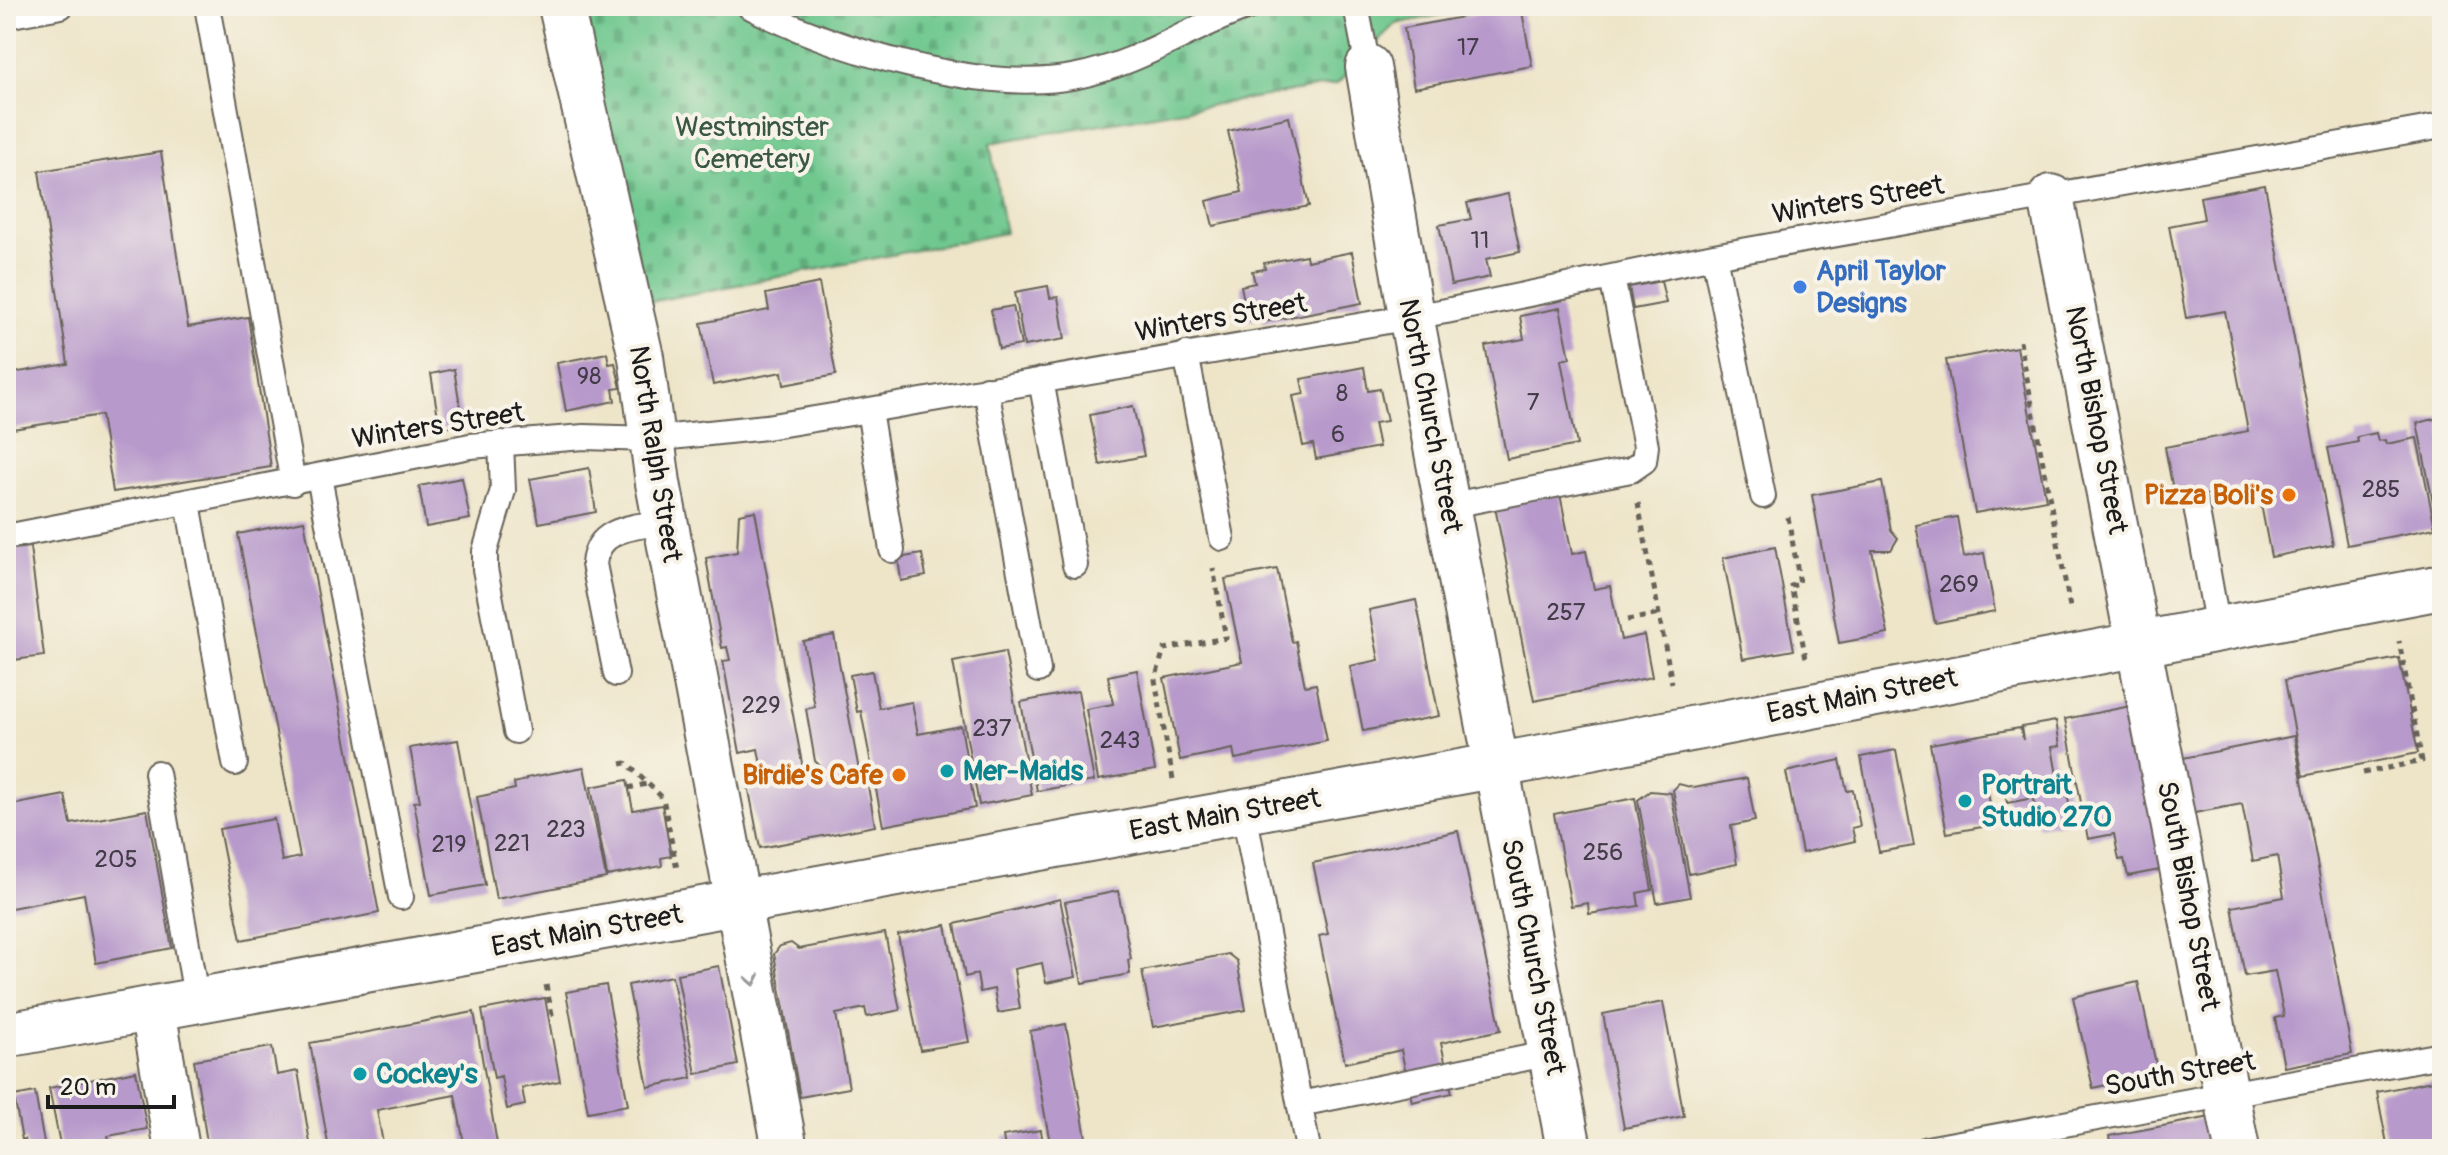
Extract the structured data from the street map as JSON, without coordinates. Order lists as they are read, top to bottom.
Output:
{
  "streets": {
    "street": [
      "North Church Street",
      "North Bishop Street",
      "North Ralph Street",
      "East Main Street",
      "South Bishop Street",
      "South Church Street"
    ],
    "lane": ["Winters Street", "South Street"]
  },
  "crossings": [
    ["Winters Street", "North Church Street"],
    ["Winters Street", "North Bishop Street"],
    ["Winters Street", "North Ralph Street"],
    ["North Church Street", "East Main Street"],
    ["North Church Street", "South Church Street"],
    ["North Bishop Street", "East Main Street"],
    ["North Bishop Street", "South Bishop Street"],
    ["North Ralph Street", "East Main Street"],
    ["East Main Street", "South Bishop Street"],
    ["East Main Street", "South Church Street"],
    ["South Bishop Street", "South Street"]
  ],
  "parks": ["Westminster Cemetery"],
  "places": [
    "April Taylor Designs",
    "Pizza Boli's",
    "Mer-Maids",
    "Birdie's Cafe",
    "Portrait Studio 270",
    "Cockey's"
  ],
  "house_numbers": [
    "17",
    "11",
    "98",
    "8",
    "7",
    "6",
    "285",
    "269",
    "257",
    "229",
    "237",
    "243",
    "223",
    "221",
    "219",
    "256",
    "205"
  ],
  "scale_bar": "20 m"
}
